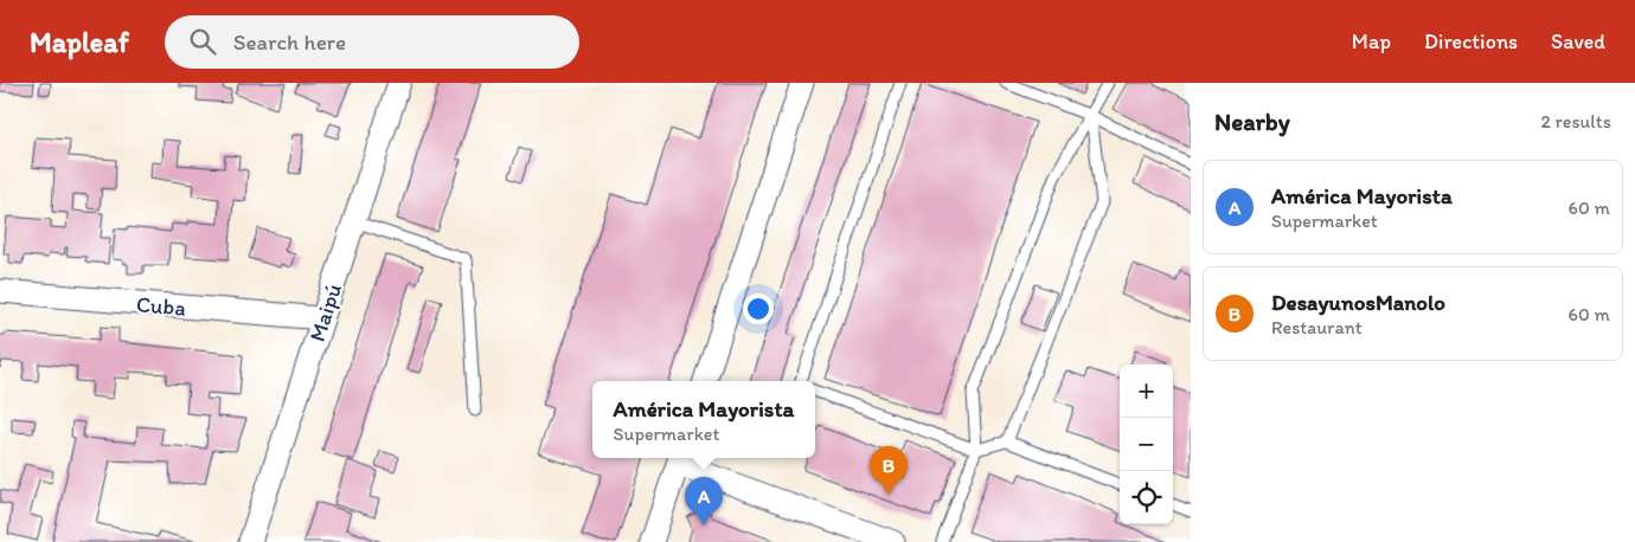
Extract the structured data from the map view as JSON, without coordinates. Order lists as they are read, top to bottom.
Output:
{
  "streets": {
    "street": ["Cuba", "Maipú"]
  },
  "crossings": [
    ["Cuba", "Maipú"]
  ],
  "page": {
    "header": "Mapleaf",
    "search": "Search here",
    "nav": ["Map", "Directions", "Saved"],
    "heading": ["Nearby", "2 results"],
    "list": [
      {
        "mark": "A",
        "name": "América Mayorista",
        "note": "Supermarket",
        "value": "60 m"
      },
      {
        "mark": "B",
        "name": "DesayunosManolo",
        "note": "Restaurant",
        "value": "60 m"
      }
    ],
    "map_buttons": ["+", "−"],
    "popup": ["América Mayorista", "Supermarket"],
    "pins": ["B", "A"]
  }
}
